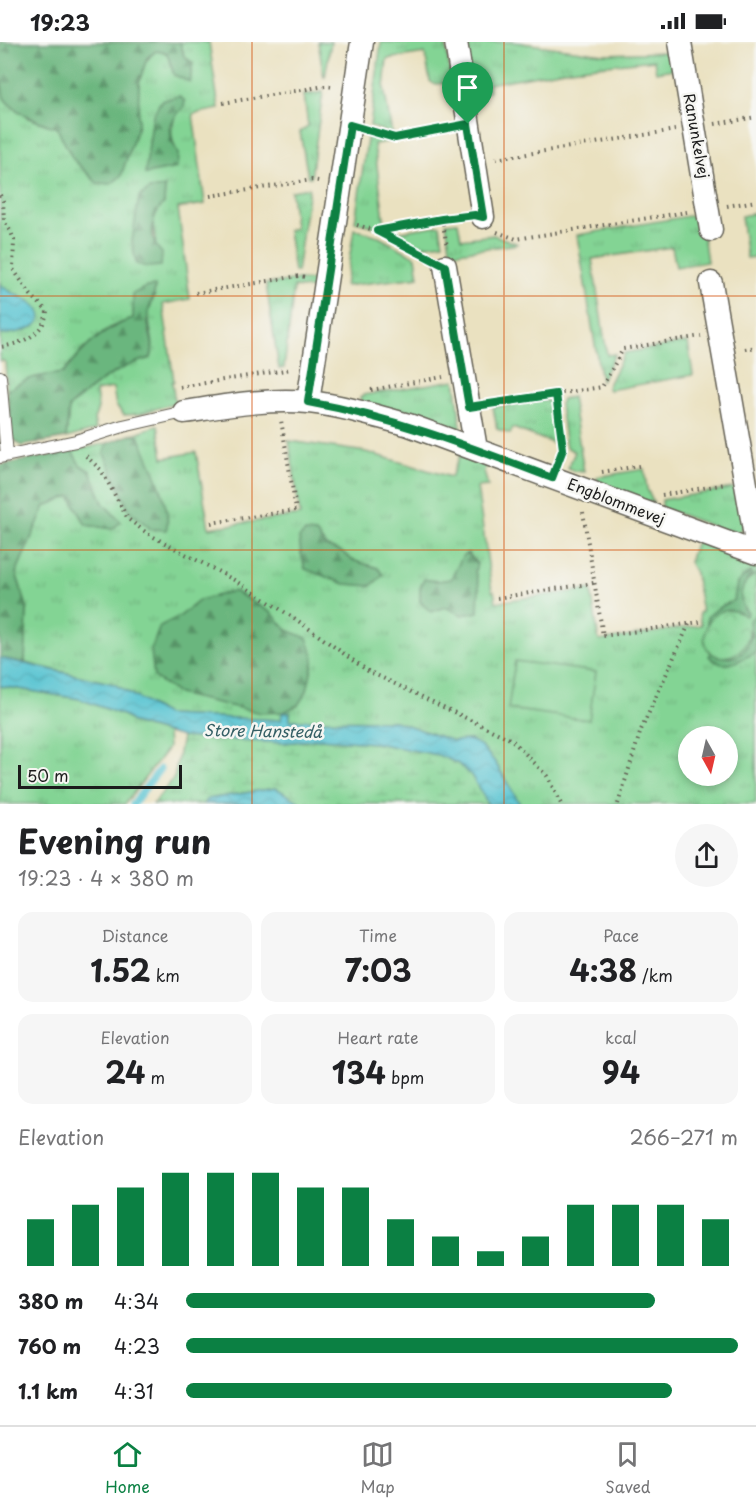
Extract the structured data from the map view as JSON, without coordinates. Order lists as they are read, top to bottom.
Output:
{
  "streets": {
    "street": ["Ranunkelvej", "Engblommevej"]
  },
  "water": ["Store Hanstedå"],
  "scale_bar": "50 m",
  "north": "bottom",
  "page": {
    "status": "19:23",
    "scale": "50 m",
    "heading": ["Evening run", "19:23 · 4 × 380 m"],
    "stats": [
      ["Distance", "1.52 km"],
      ["Time", "7:03"],
      ["Pace", "4:38 /km"],
      ["Elevation", "24 m"],
      ["Heart rate", "134 bpm"],
      ["kcal", "94"]
    ],
    "chart": ["Elevation", "266–271 m"],
    "list": [
      {
        "name": "380 m",
        "note": "4:34"
      },
      {
        "name": "760 m",
        "note": "4:23"
      },
      {
        "name": "1.1 km",
        "note": "4:31"
      }
    ],
    "tabs": ["Home", "Map", "Saved"]
  }
}
